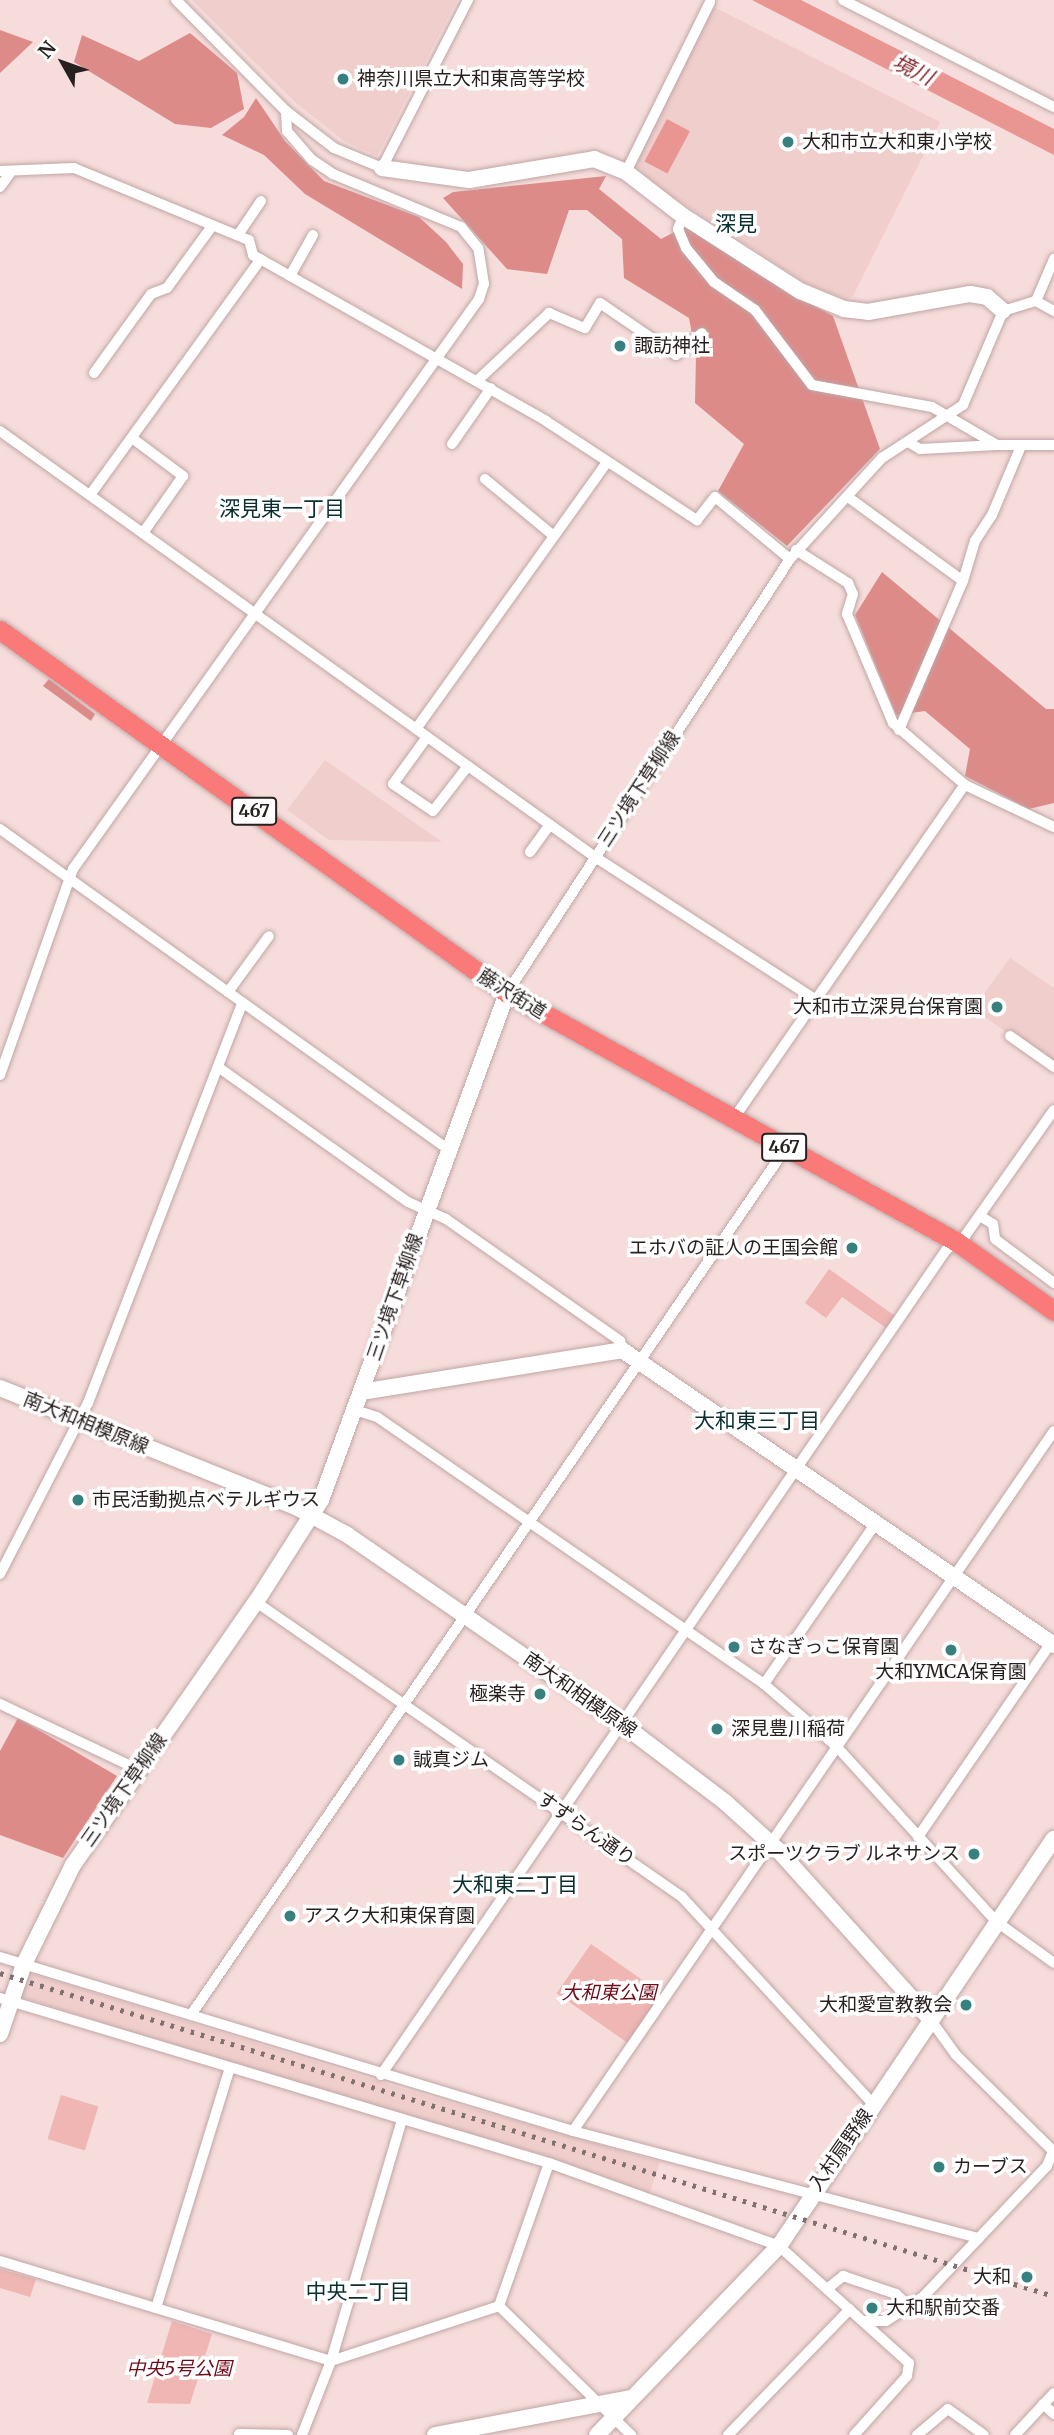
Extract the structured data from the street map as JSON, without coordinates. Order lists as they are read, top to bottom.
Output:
{
  "streets": {
    "highway": ["467", "藤沢街道"],
    "street": [
      "三ツ境下草柳線",
      "南大和相模原線",
      "すずらん通り",
      "入村扇野線"
    ]
  },
  "crossings": [
    ["三ツ境下草柳線", "藤沢街道"],
    ["三ツ境下草柳線", "南大和相模原線"],
    ["三ツ境下草柳線", "すずらん通り"],
    ["南大和相模原線", "入村扇野線"],
    ["すずらん通り", "入村扇野線"]
  ],
  "districts": [
    "深見",
    "深見東一丁目",
    "大和東三丁目",
    "大和東二丁目",
    "中央二丁目"
  ],
  "water": ["境川"],
  "parks": ["大和東公園", "中央5号公園"],
  "places": [
    "神奈川県立大和東高等学校",
    "大和市立大和東小学校",
    "諏訪神社",
    "大和市立深見台保育園",
    "エホバの証人の王国会館",
    "市民活動拠点ベテルギウス",
    "さなぎっこ保育園",
    "大和YMCA保育園",
    "極楽寺",
    "深見豊川稲荷",
    "誠真ジム",
    "スポーツクラブ ルネサンス",
    "アスク大和東保育園",
    "大和愛宣教教会",
    "カーブス",
    "大和",
    "大和駅前交番"
  ],
  "north": "top left"
}
